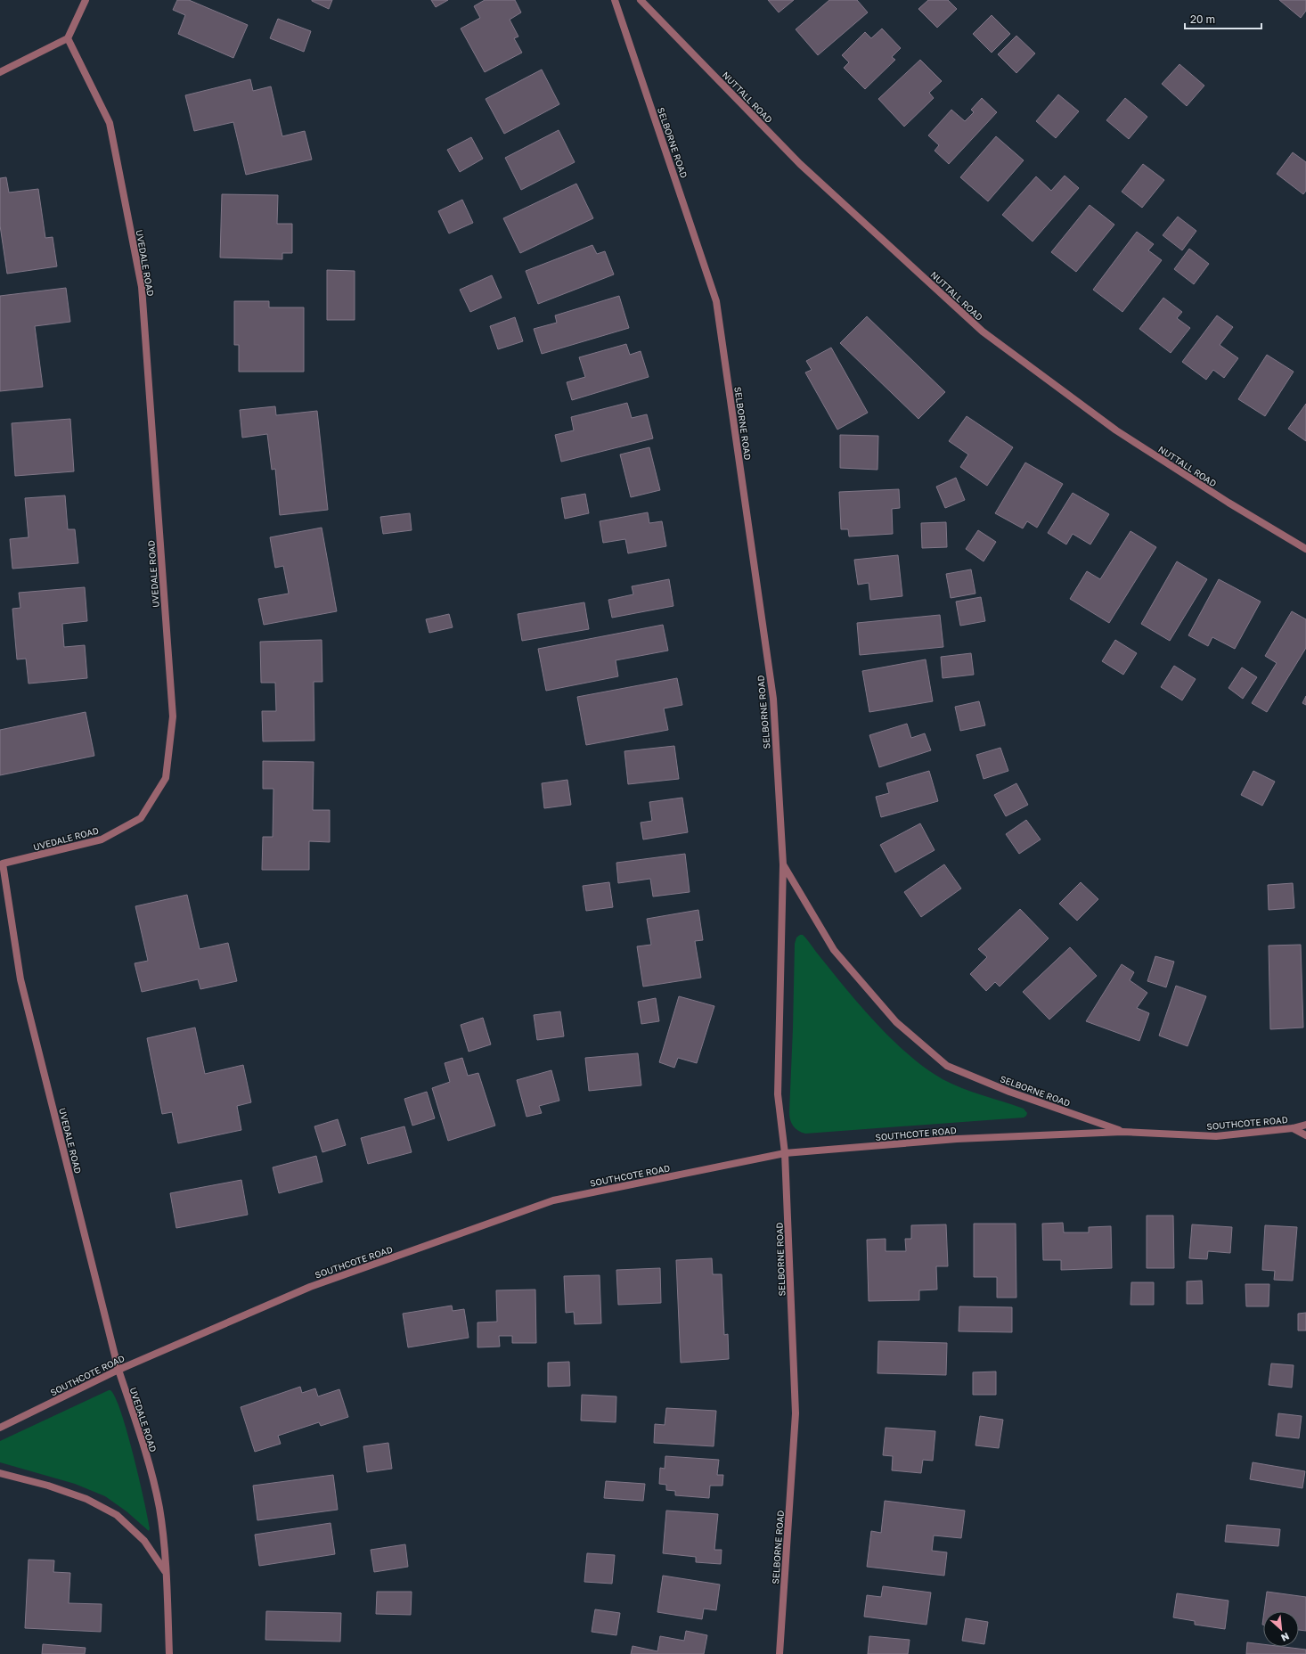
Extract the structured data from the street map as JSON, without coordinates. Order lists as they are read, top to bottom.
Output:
{
  "streets": {
    "street": [
      "NUTTALL ROAD",
      "SELBORNE ROAD",
      "UVEDALE ROAD",
      "SOUTHCOTE ROAD"
    ]
  },
  "crossings": [
    ["SELBORNE ROAD", "SOUTHCOTE ROAD"],
    ["UVEDALE ROAD", "SOUTHCOTE ROAD"]
  ],
  "scale_bar": "20 m",
  "north": "bottom right"
}
